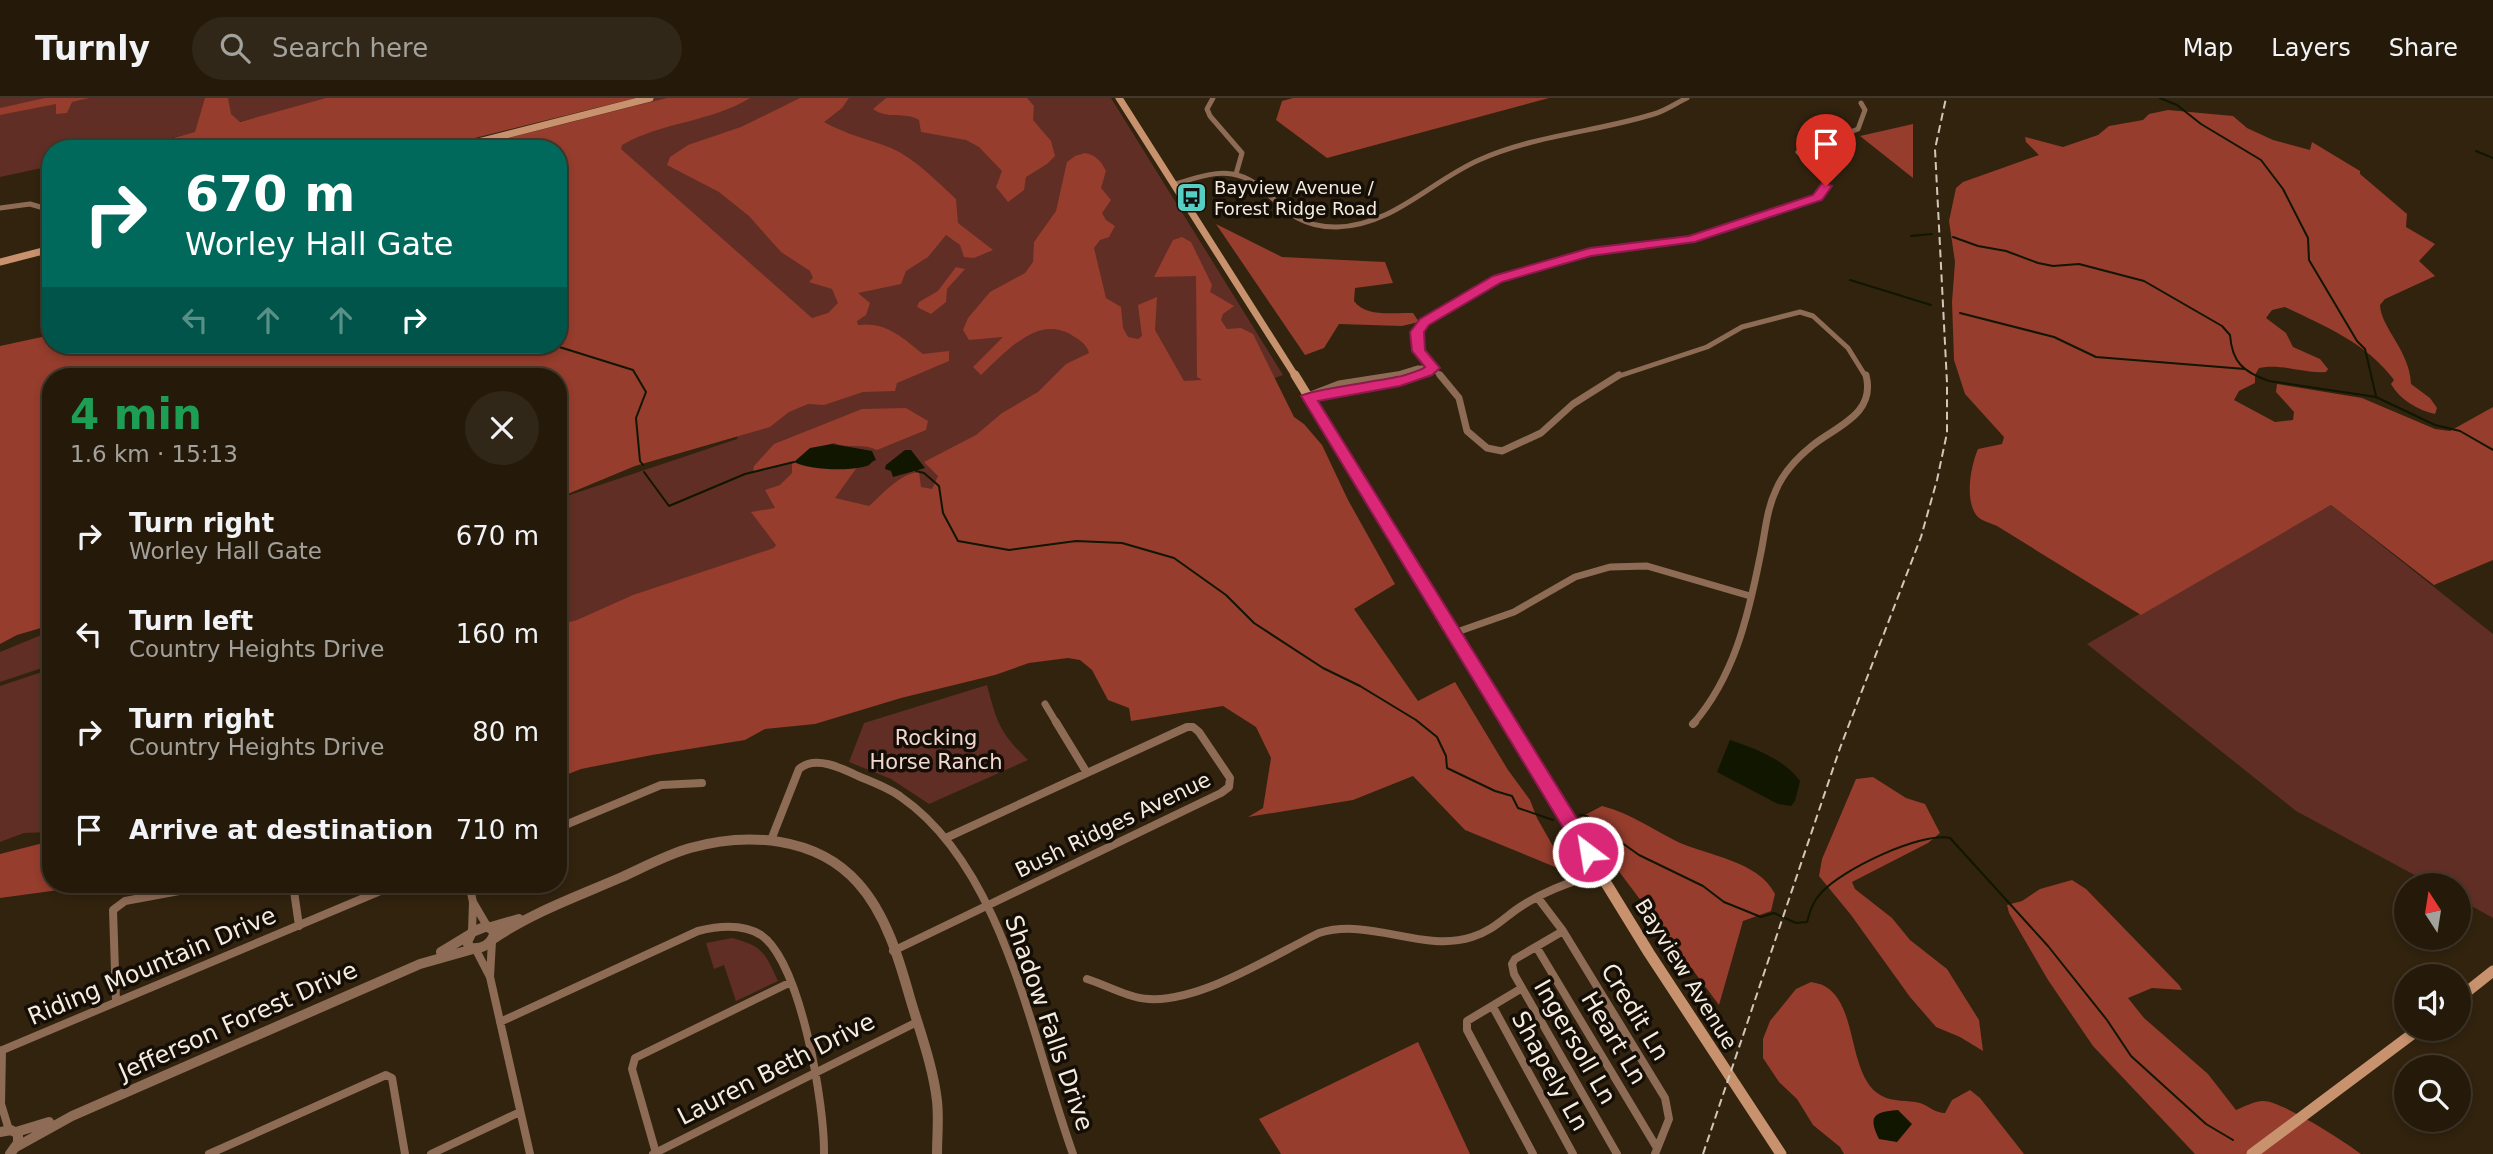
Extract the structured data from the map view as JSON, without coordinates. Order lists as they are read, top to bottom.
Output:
{
  "streets": {
    "main road": ["Bayview Avenue"],
    "street": [
      "Bush Ridges Avenue",
      "Riding Mountain Drive",
      "Credit Ln",
      "Jefferson Forest Drive",
      "Shadow Falls Drive",
      "Heart Ln",
      "Ingersoll Ln",
      "Lauren Beth Drive",
      "Shapely Ln"
    ]
  },
  "crossings": [
    ["Bush Ridges Avenue", "Shadow Falls Drive"],
    ["Credit Ln", "Heart Ln"],
    ["Credit Ln", "Ingersoll Ln"],
    ["Heart Ln", "Ingersoll Ln"]
  ],
  "parks": ["Rocking Horse Ranch"],
  "places": {
    "bus stop": ["Bayview Avenue / Forest Ridge Road"]
  },
  "north": "top",
  "page": {
    "header": "Turnly",
    "search": "Search here",
    "nav": ["Map", "Layers", "Share"],
    "turn": ["670 m", "Worley Hall Gate"],
    "heading": ["4 min", "1.6 km · 15:13"],
    "list": [
      {
        "name": "Turn right",
        "note": "Worley Hall Gate",
        "value": "670 m"
      },
      {
        "name": "Turn left",
        "note": "Country Heights Drive",
        "value": "160 m"
      },
      {
        "name": "Turn right",
        "note": "Country Heights Drive",
        "value": "80 m"
      },
      {
        "name": "Arrive at destination",
        "value": "710 m"
      }
    ]
  }
}
